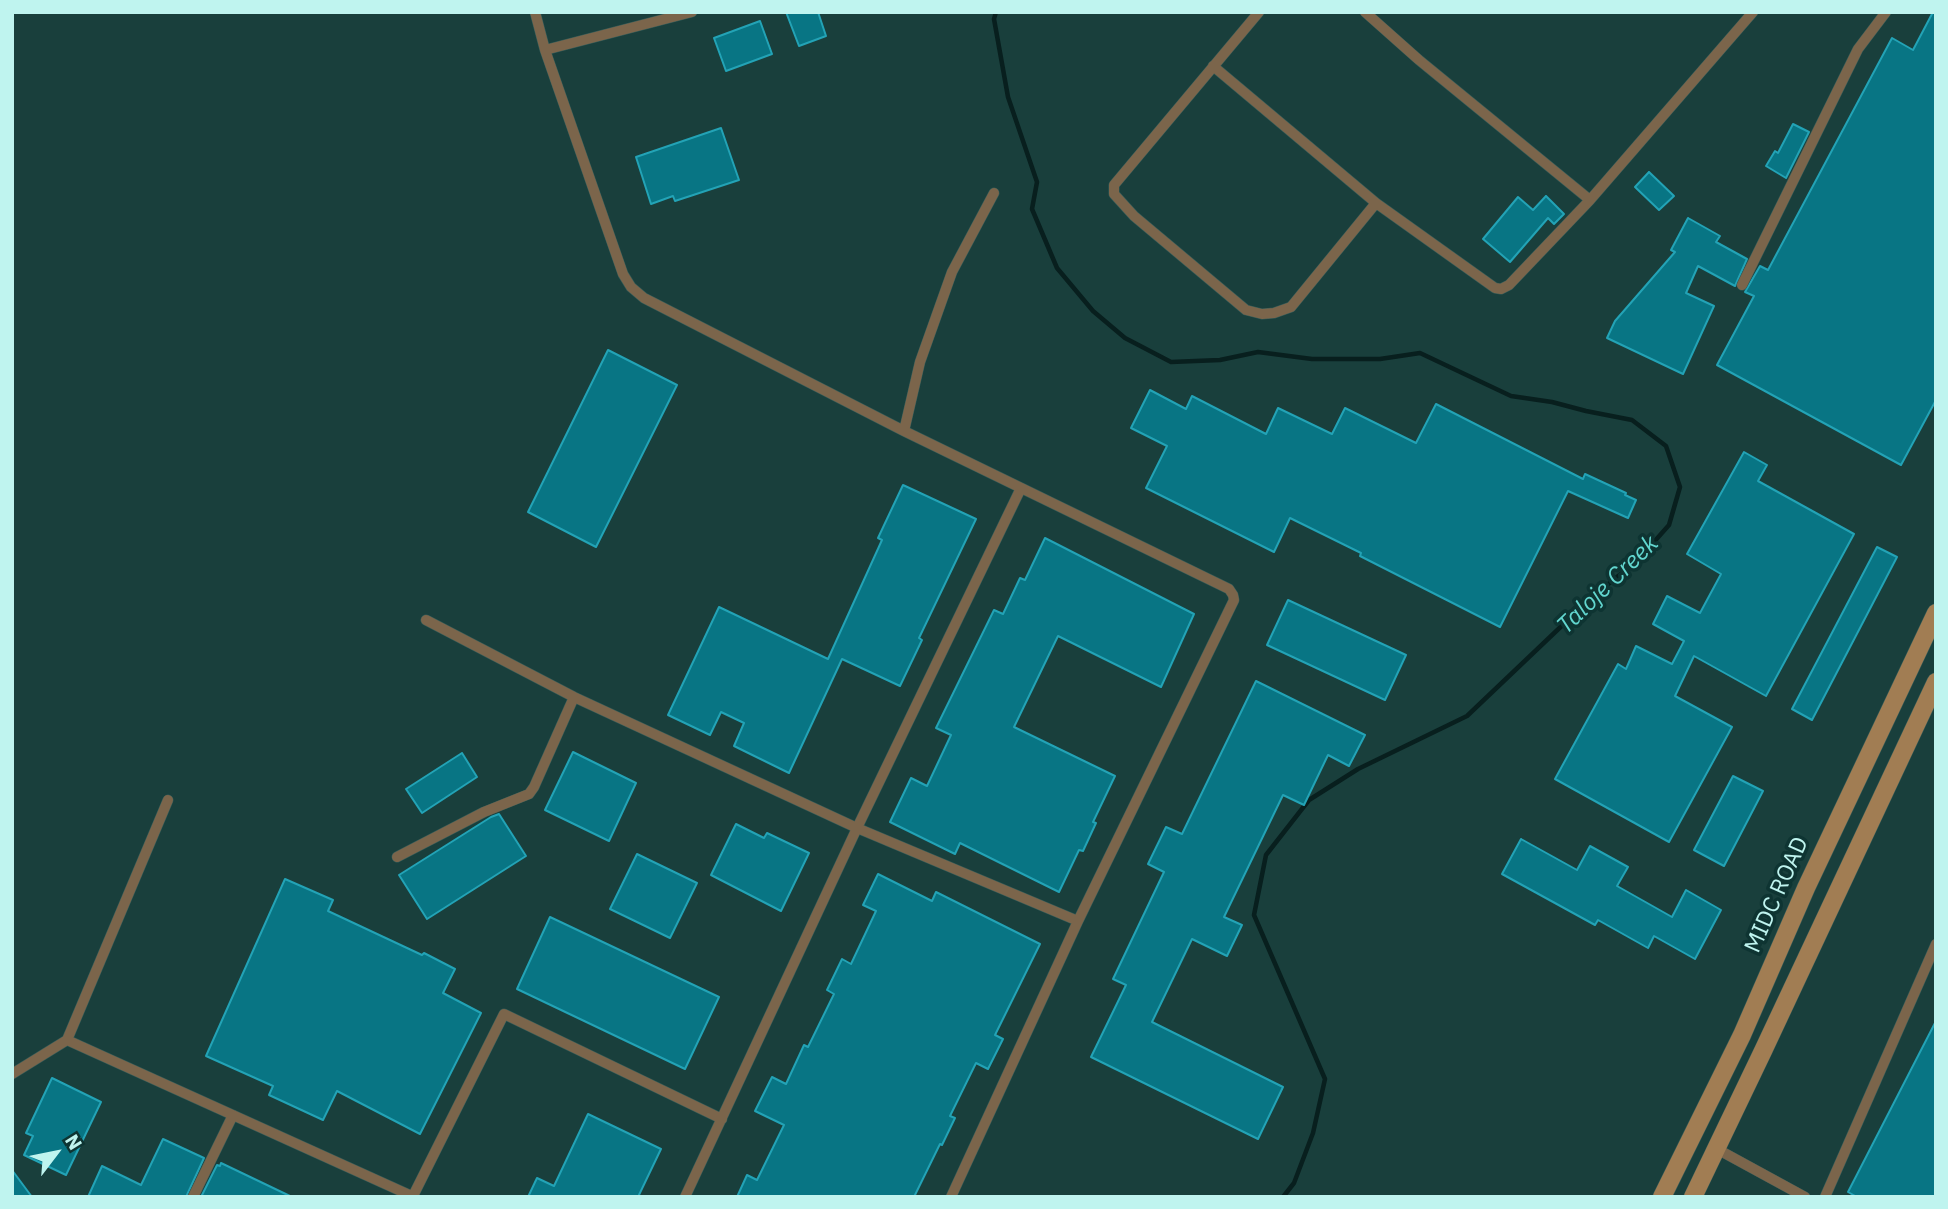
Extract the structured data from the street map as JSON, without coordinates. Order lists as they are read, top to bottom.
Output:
{
  "streets": {
    "main road": ["MIDC ROAD"]
  },
  "water": ["Taloje Creek"],
  "north": "top right"
}
